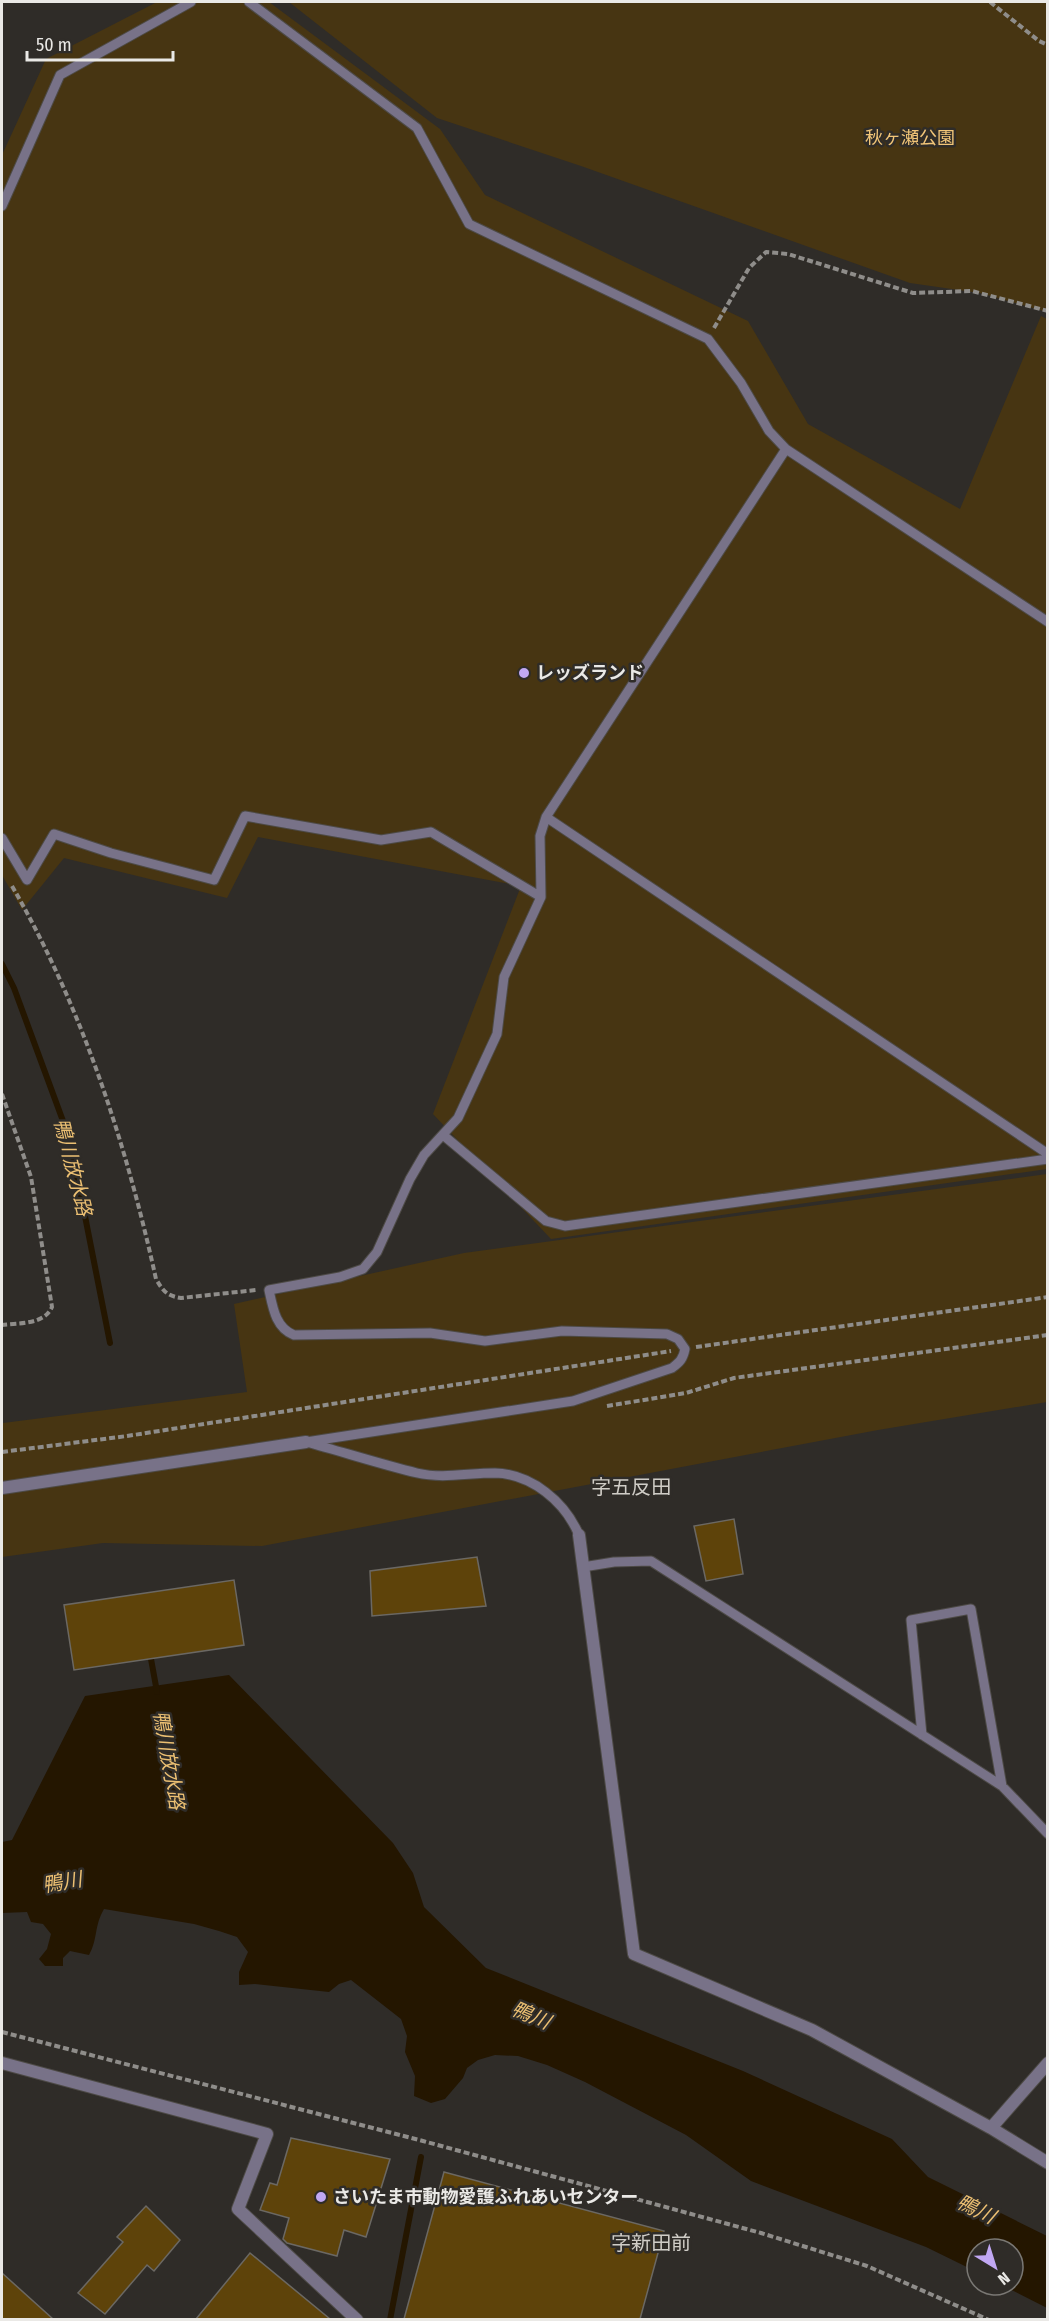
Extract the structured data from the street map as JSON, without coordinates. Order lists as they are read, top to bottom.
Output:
{
  "districts": ["字五反田", "字新田前"],
  "water": ["鴨川放水路", "鴨川"],
  "parks": ["秋ヶ瀬公園"],
  "places": ["レッズランド", "さいたま市動物愛護ふれあいセンター"],
  "scale_bar": "50 m",
  "north": "bottom right"
}
